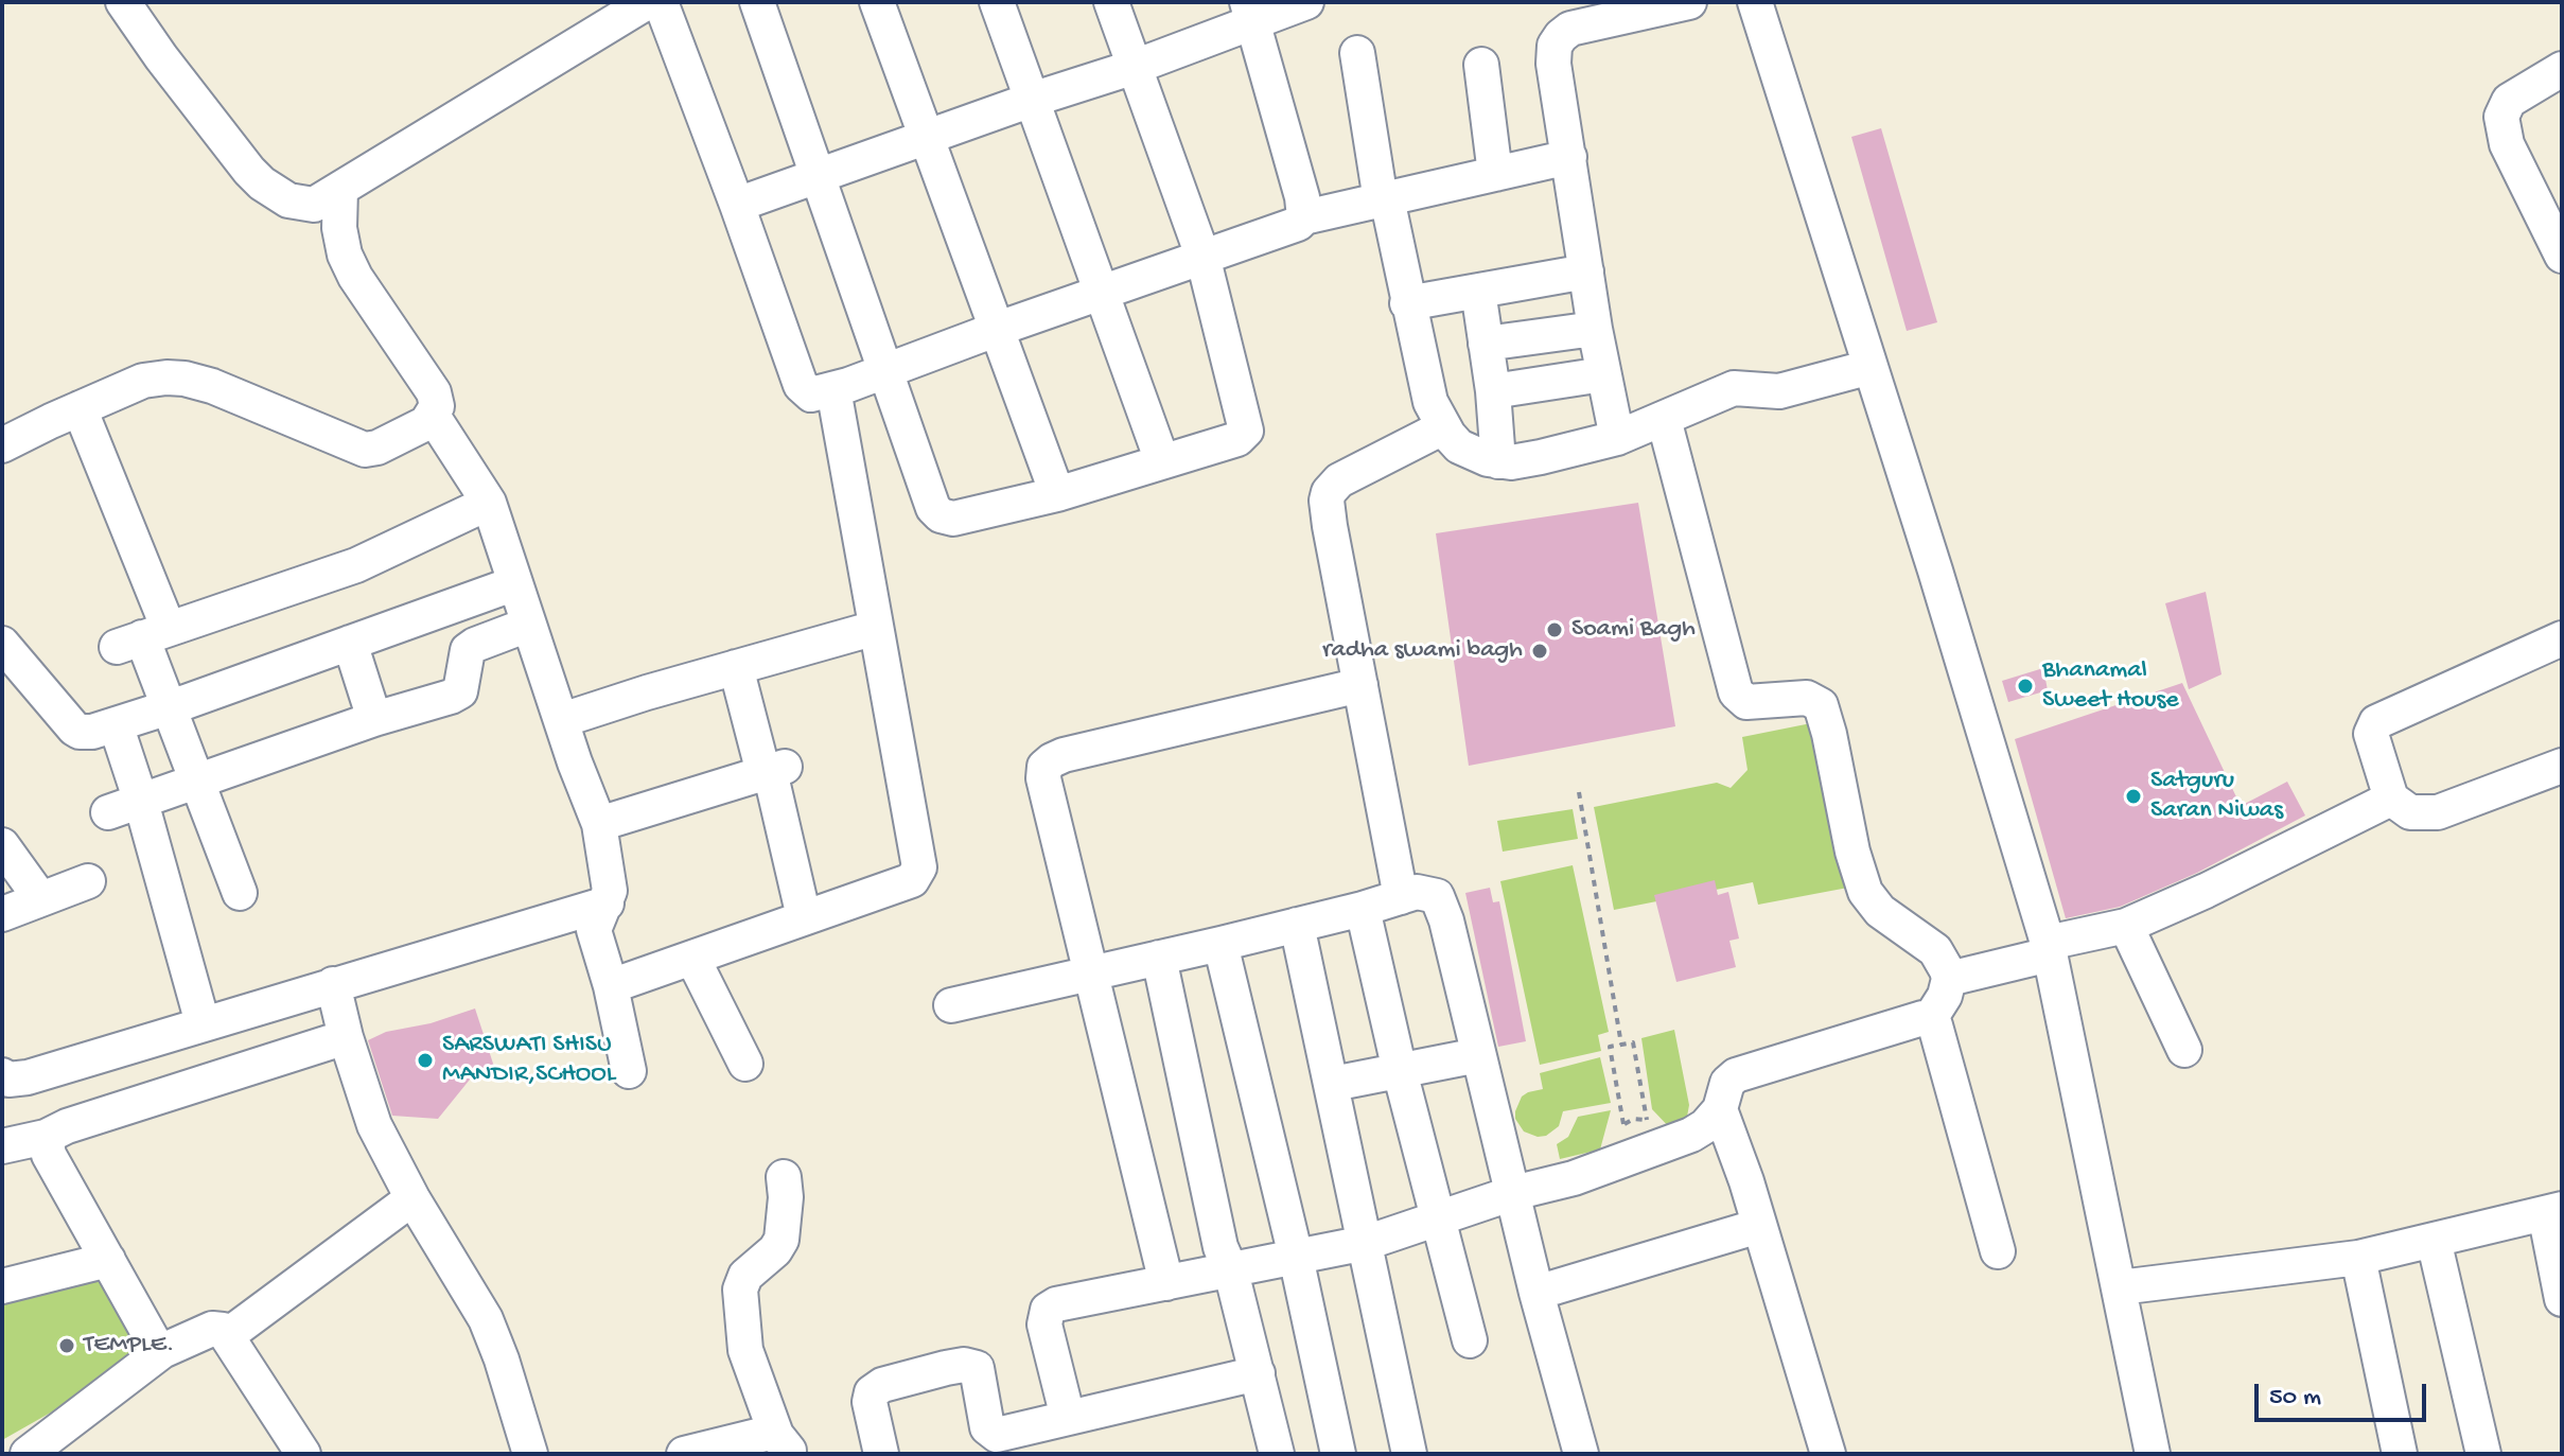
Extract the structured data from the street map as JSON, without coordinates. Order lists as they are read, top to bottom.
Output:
{
  "places": [
    "Soami Bagh",
    "radha swami bagh",
    "Bhanamal Sweet House",
    "Satguru Saran Niwas",
    "SARSWATI SHISU MANDIR,SCHOOL",
    "TEMPLE."
  ],
  "scale_bar": "50 m"
}
